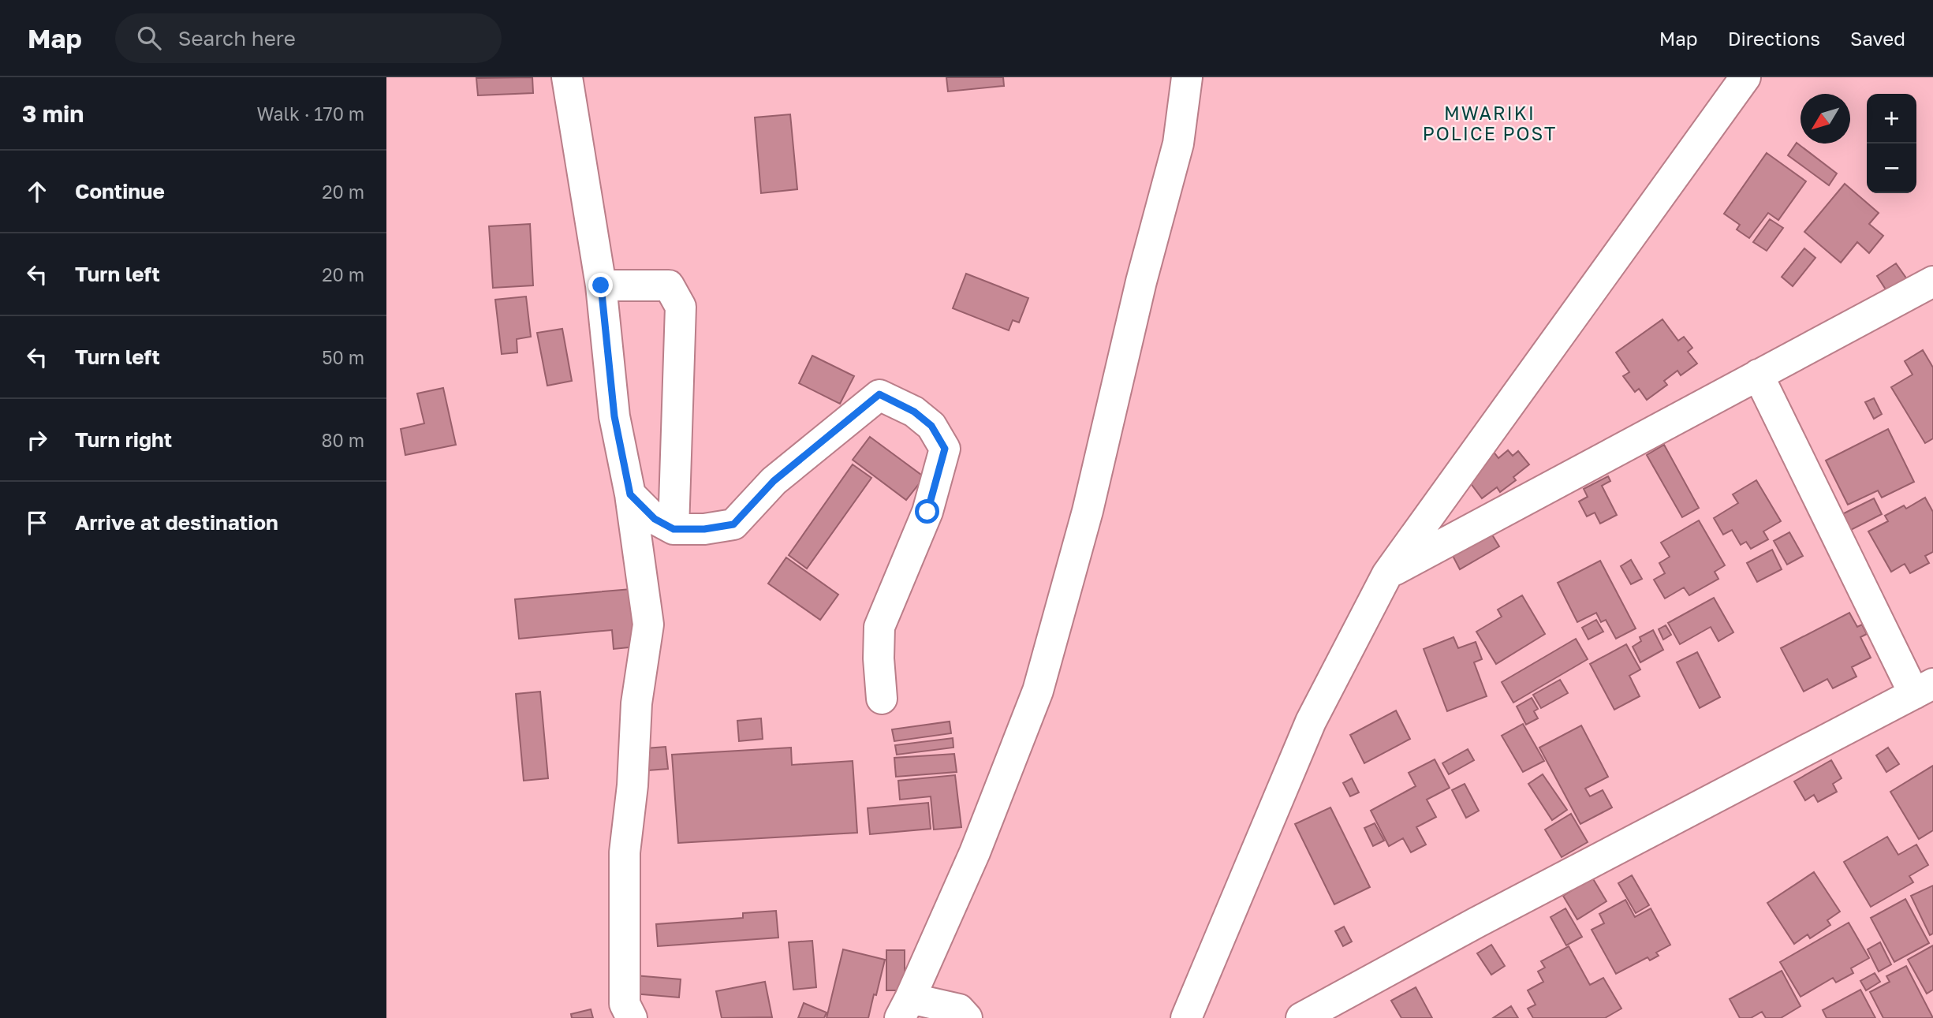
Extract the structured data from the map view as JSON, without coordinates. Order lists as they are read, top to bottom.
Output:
{
  "districts": ["MWARIKI POLICE POST"],
  "north": "bottom left",
  "page": {
    "header": "Map",
    "search": "Search here",
    "nav": ["Map", "Directions", "Saved"],
    "heading": ["3 min", "Walk · 170 m"],
    "map_buttons": ["+", "−"],
    "list": [
      ["Continue", "20 m"],
      ["Turn left", "20 m"],
      ["Turn left", "50 m"],
      ["Turn right", "80 m"],
      "Arrive at destination"
    ]
  }
}
